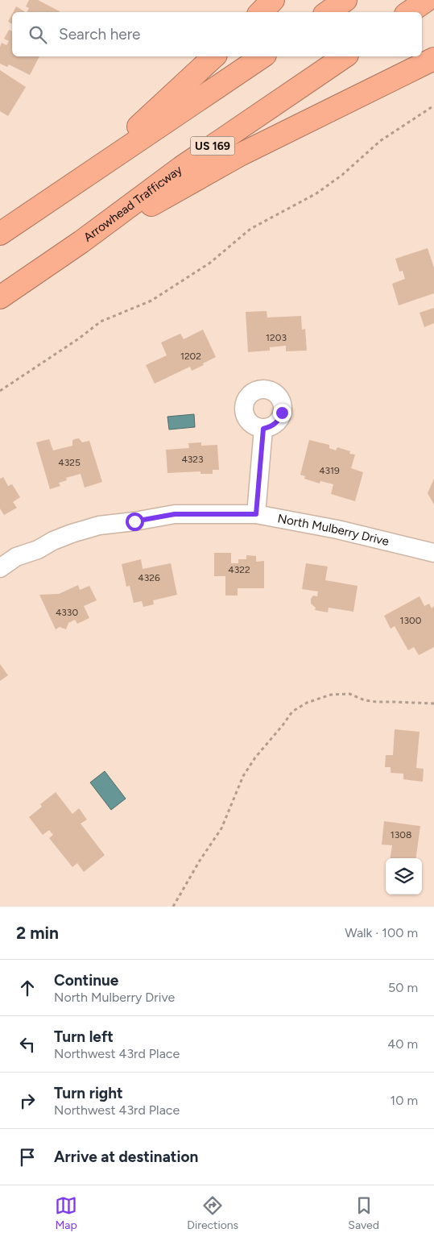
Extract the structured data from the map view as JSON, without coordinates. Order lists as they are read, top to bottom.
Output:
{
  "streets": {
    "highway": ["US 169", "Arrowhead Trafficway"],
    "street": ["North Mulberry Drive"]
  },
  "house_numbers": [
    "1203",
    "1202",
    "4323",
    "4325",
    "4319",
    "4322",
    "4326",
    "4330",
    "1300",
    "1308"
  ],
  "page": {
    "search": "Search here",
    "heading": ["2 min", "Walk · 100 m"],
    "list": [
      ["Continue", "North Mulberry Drive", "50 m"],
      ["Turn left", "Northwest 43rd Place", "40 m"],
      ["Turn right", "Northwest 43rd Place", "10 m"],
      "Arrive at destination"
    ],
    "nav": ["Map", "Directions", "Saved"]
  }
}
